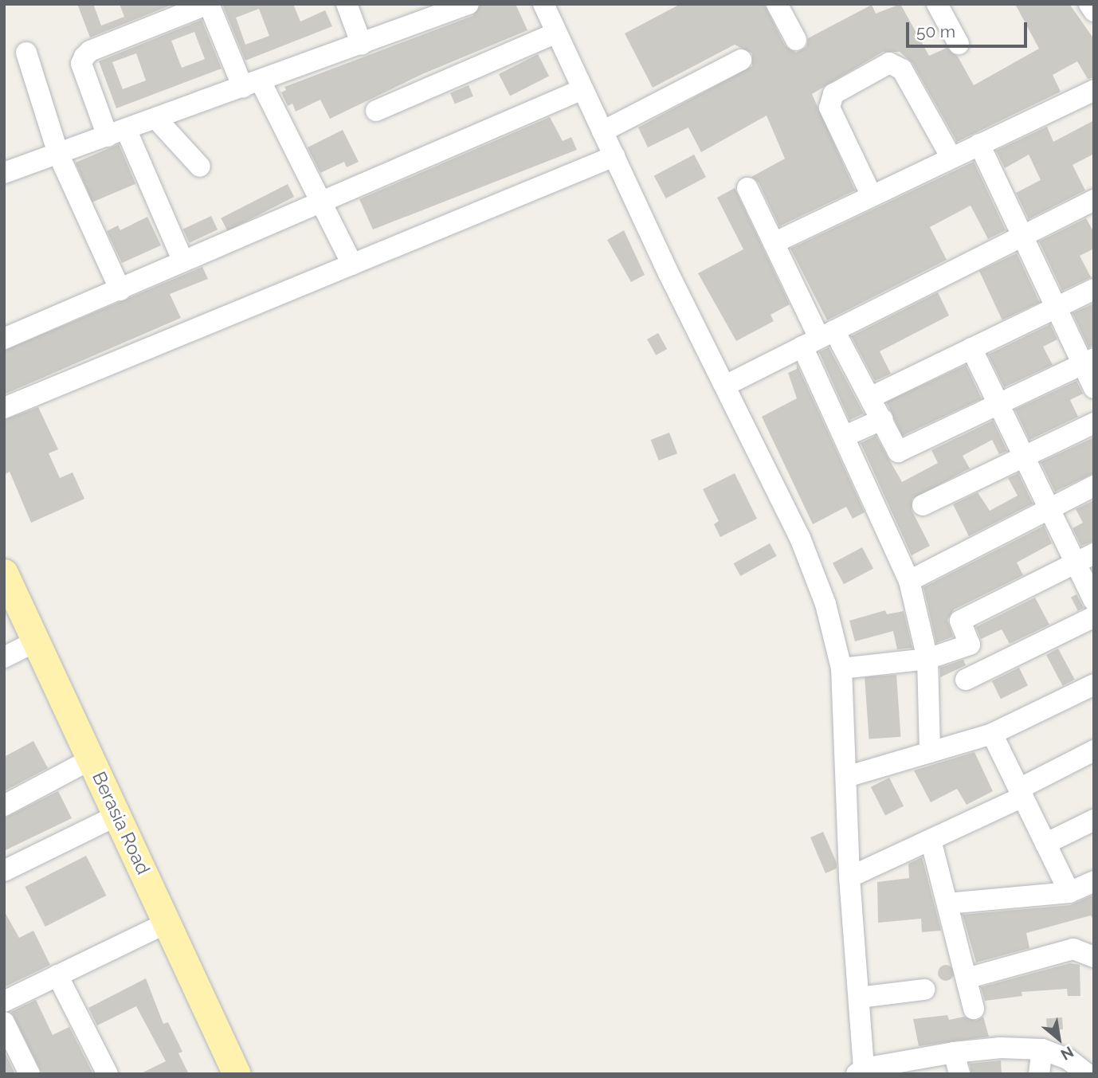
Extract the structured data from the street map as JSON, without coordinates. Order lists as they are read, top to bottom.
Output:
{
  "streets": {
    "main road": ["Berasia Road"]
  },
  "scale_bar": "50 m",
  "north": "bottom right"
}
